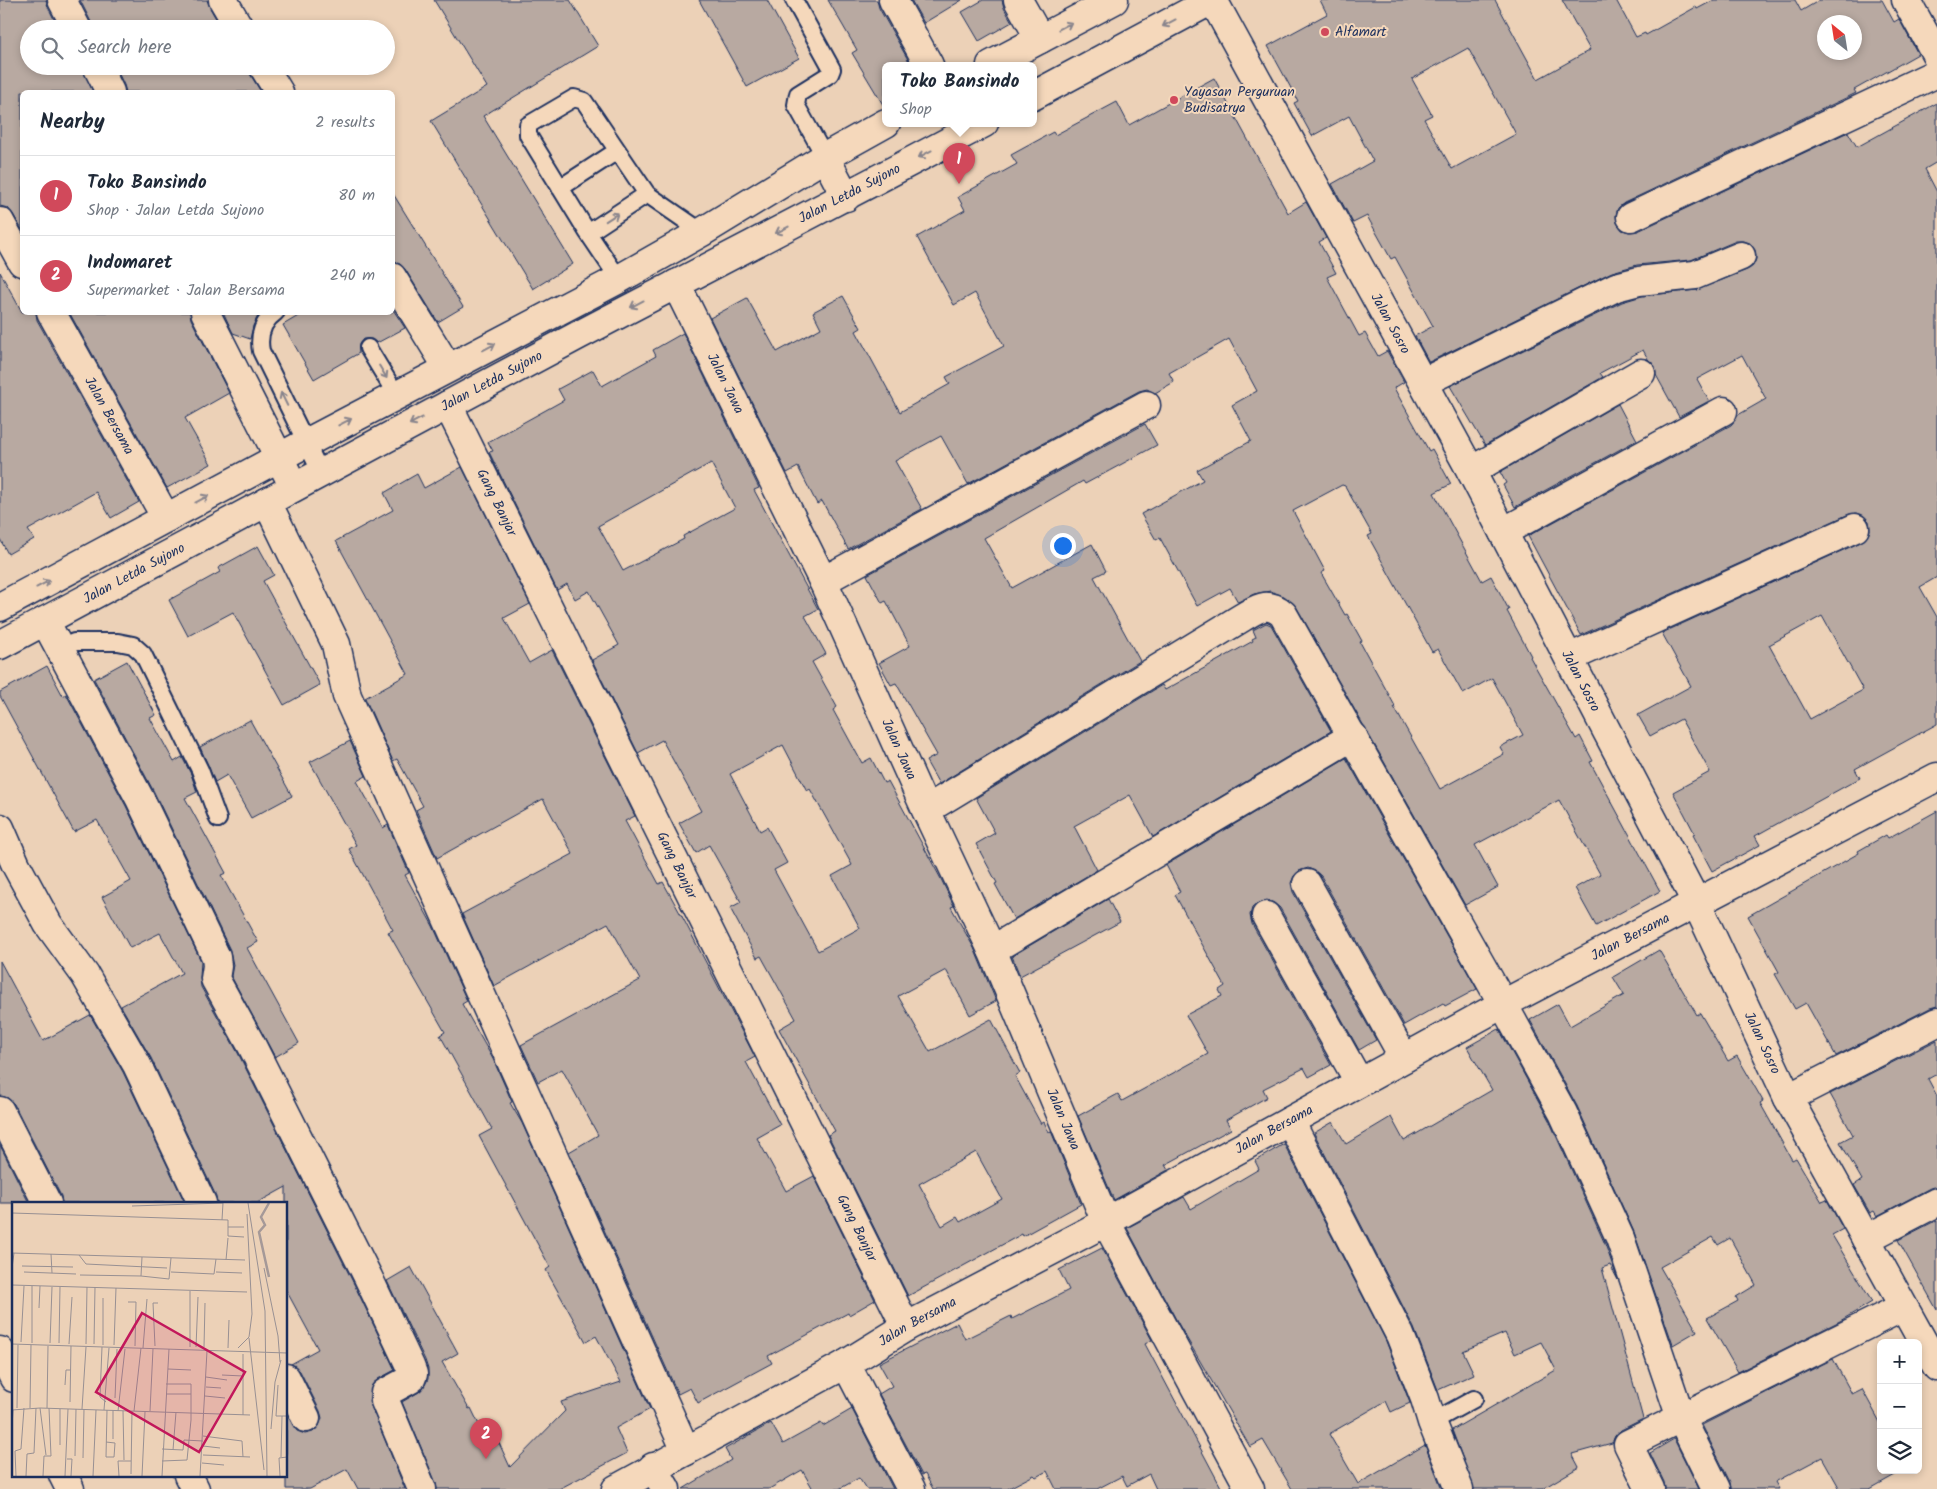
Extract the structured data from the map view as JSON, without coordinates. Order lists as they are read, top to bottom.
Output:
{
  "streets": {
    "main road": [
      "Jalan Letda Sujono",
      "Jalan Sosro",
      "Jalan Jawa",
      "Jalan Bersama",
      "Gang Banjar"
    ]
  },
  "crossings": [
    ["Jalan Letda Sujono", "Jalan Jawa"],
    ["Jalan Letda Sujono", "Gang Banjar"],
    ["Jalan Sosro", "Jalan Bersama"],
    ["Jalan Jawa", "Jalan Bersama"],
    ["Jalan Bersama", "Gang Banjar"]
  ],
  "places": ["Alfamart", "Yayasan Perguruan Budisatrya"],
  "north": "top left",
  "page": {
    "search": "Search here",
    "popup": ["Toko Bansindo", "Shop"],
    "heading": ["Nearby", "2 results"],
    "pins": ["1", "2"],
    "list": [
      {
        "mark": "1",
        "name": "Toko Bansindo",
        "note": "Shop · Jalan Letda Sujono",
        "value": "80 m"
      },
      {
        "mark": "2",
        "name": "Indomaret",
        "note": "Supermarket · Jalan Bersama",
        "value": "240 m"
      }
    ],
    "map_buttons": ["+", "−"]
  }
}
